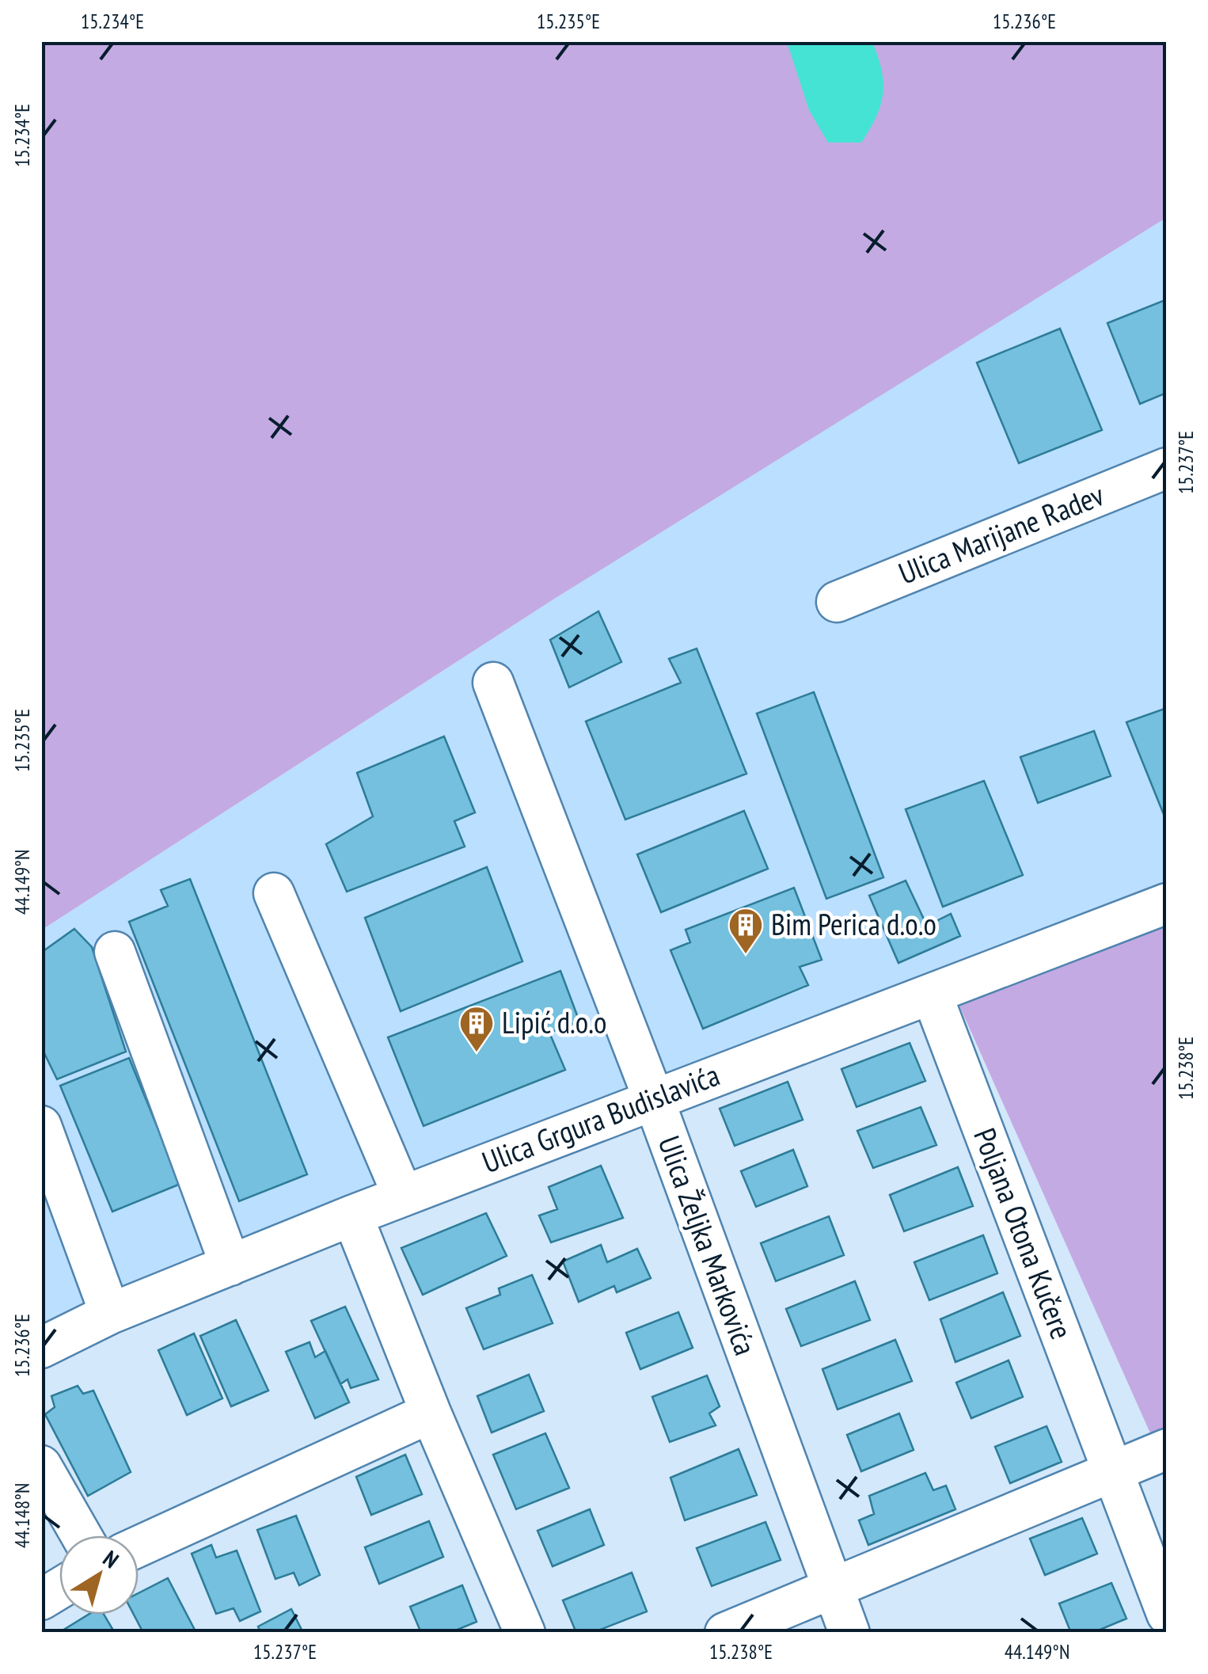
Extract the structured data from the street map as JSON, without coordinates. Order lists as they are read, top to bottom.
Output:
{
  "streets": {
    "street": [
      "Ulica Marijane Radev",
      "Ulica Grgura Budislavića",
      "Poljana Otona Kučere",
      "Ulica Željka Markovića"
    ]
  },
  "crossings": [
    ["Ulica Grgura Budislavića", "Poljana Otona Kučere"],
    ["Ulica Grgura Budislavića", "Ulica Željka Markovića"]
  ],
  "places": {
    "building": ["Bim Perica d.o.o", "Lipić d.o.o"]
  },
  "north": "top right",
  "coordinates": [
    "15.234°E",
    "15.235°E",
    "15.236°E",
    "15.237°E",
    "44.149°N",
    "15.238°E",
    "44.148°N"
  ]
}
